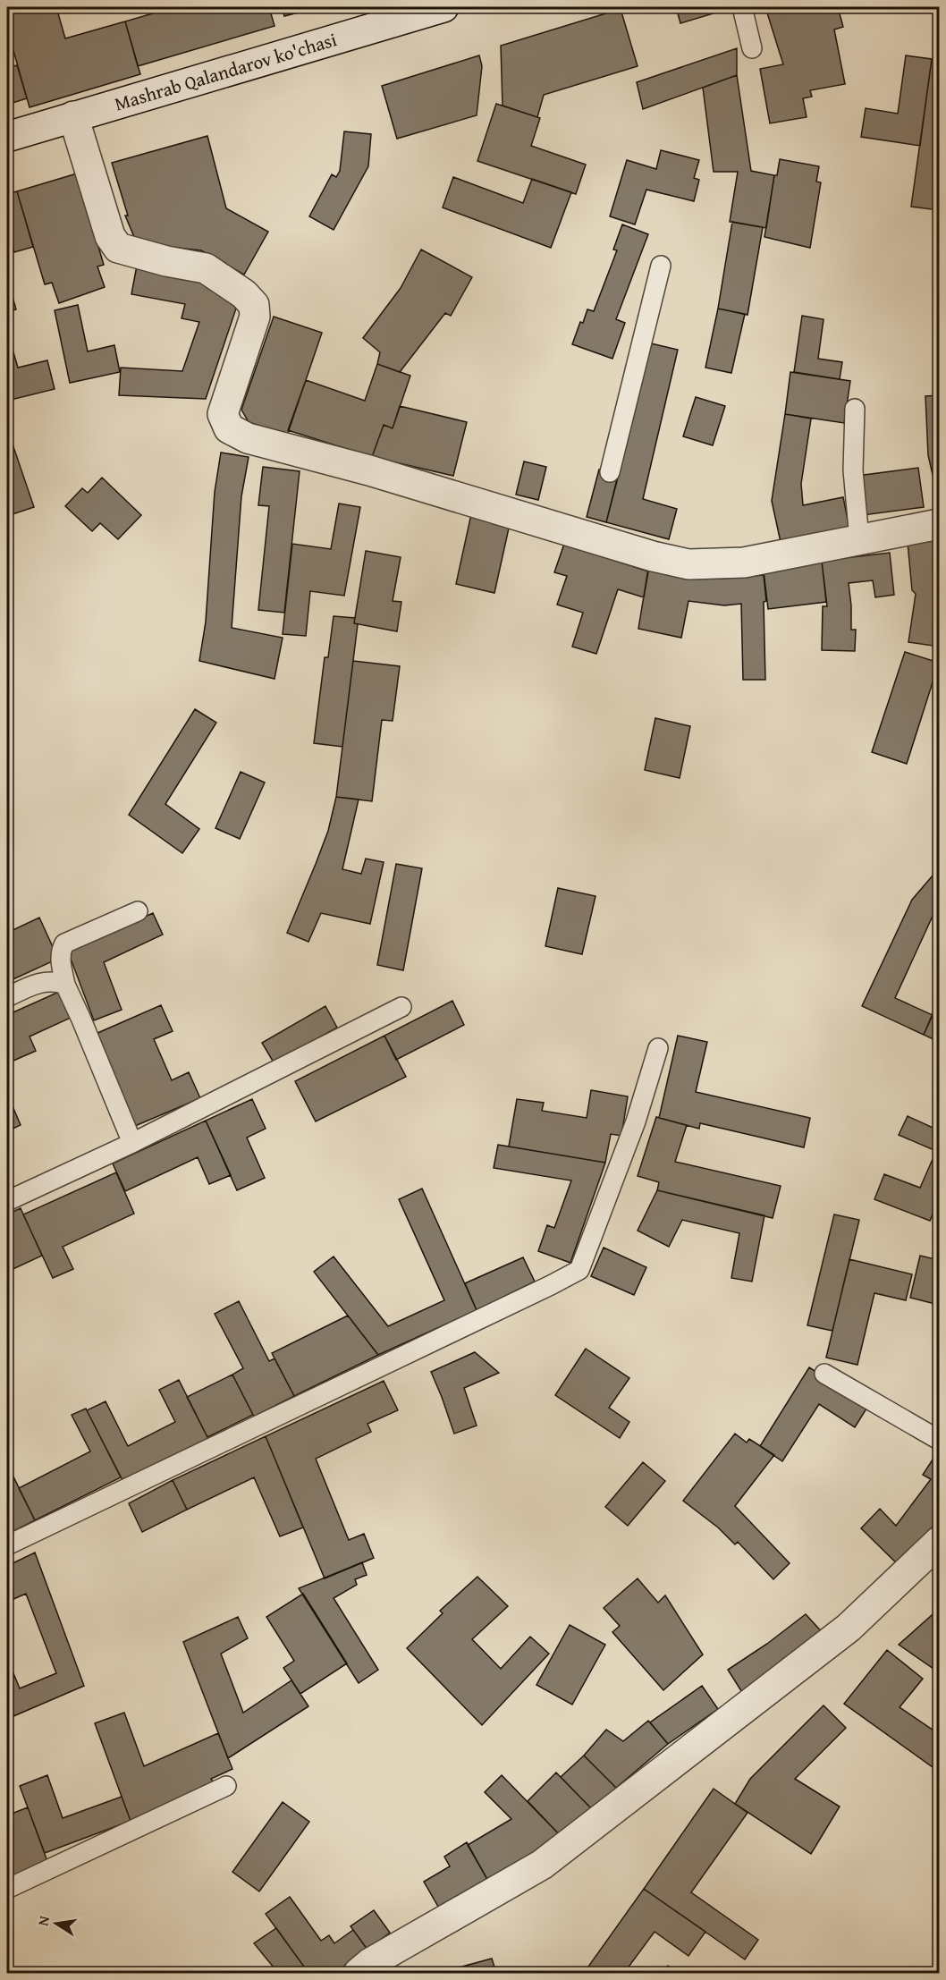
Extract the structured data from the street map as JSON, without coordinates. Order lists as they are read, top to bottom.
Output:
{
  "streets": {
    "street": ["Mashrab Qalandarov ko'chasi"]
  },
  "north": "left"
}
